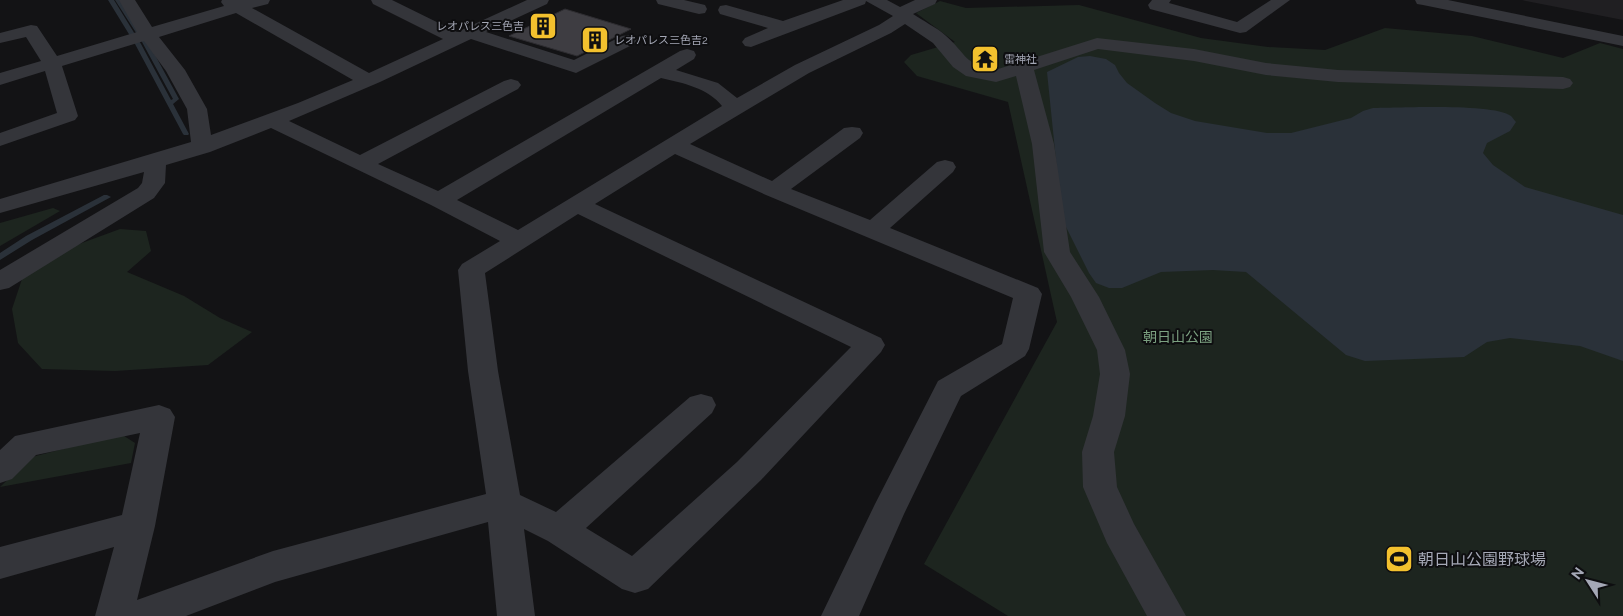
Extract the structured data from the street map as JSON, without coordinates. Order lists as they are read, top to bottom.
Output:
{
  "parks": ["朝日山公園"],
  "places": {
    "building": ["レオパレス三色吉", "レオパレス三色吉2"],
    "temple": ["雷神社"],
    "sports": ["朝日山公園野球場"]
  },
  "north": "top left"
}
